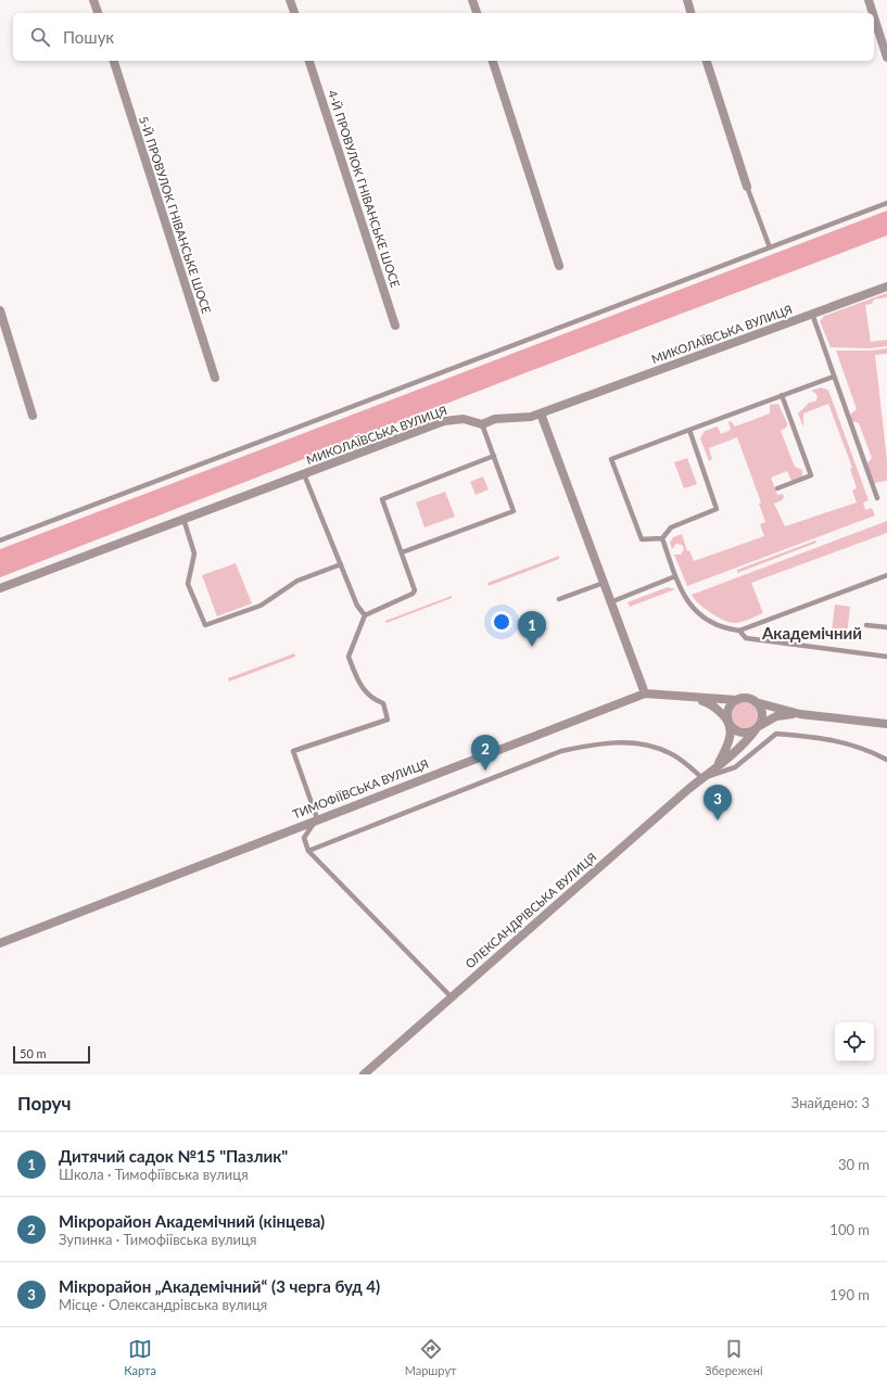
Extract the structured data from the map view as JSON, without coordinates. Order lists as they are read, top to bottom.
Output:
{
  "streets": {
    "street": [
      "4-Й ПРОВУЛОК ГНІВАНСЬКЕ ШОСЕ",
      "5-Й ПРОВУЛОК ГНІВАНСЬКЕ ШОСЕ",
      "МИКОЛАЇВСЬКА ВУЛИЦЯ",
      "ТИМОФІЇВСЬКА ВУЛИЦЯ",
      "ОЛЕКСАНДРІВСЬКА ВУЛИЦЯ"
    ]
  },
  "crossings": [
    ["ТИМОФІЇВСЬКА ВУЛИЦЯ", "ОЛЕКСАНДРІВСЬКА ВУЛИЦЯ"]
  ],
  "districts": ["Академічний"],
  "scale_bar": "50 m",
  "page": {
    "search": "Пошук",
    "pins": ["1", "2", "3"],
    "scale": "50 m",
    "heading": ["Поруч", "Знайдено: 3"],
    "list": [
      {
        "mark": "1",
        "name": "Дитячий садок №15 \"Пазлик\"",
        "note": "Школа · Тимофіївська вулиця",
        "value": "30 m"
      },
      {
        "mark": "2",
        "name": "Мікрорайон Академічний (кінцева)",
        "note": "Зупинка · Тимофіївська вулиця",
        "value": "100 m"
      },
      {
        "mark": "3",
        "name": "Мікрорайон „Академічний“ (3 черга буд 4)",
        "note": "Місце · Олександрівська вулиця",
        "value": "190 m"
      }
    ],
    "nav": ["Карта", "Маршрут", "Збережені"]
  }
}
